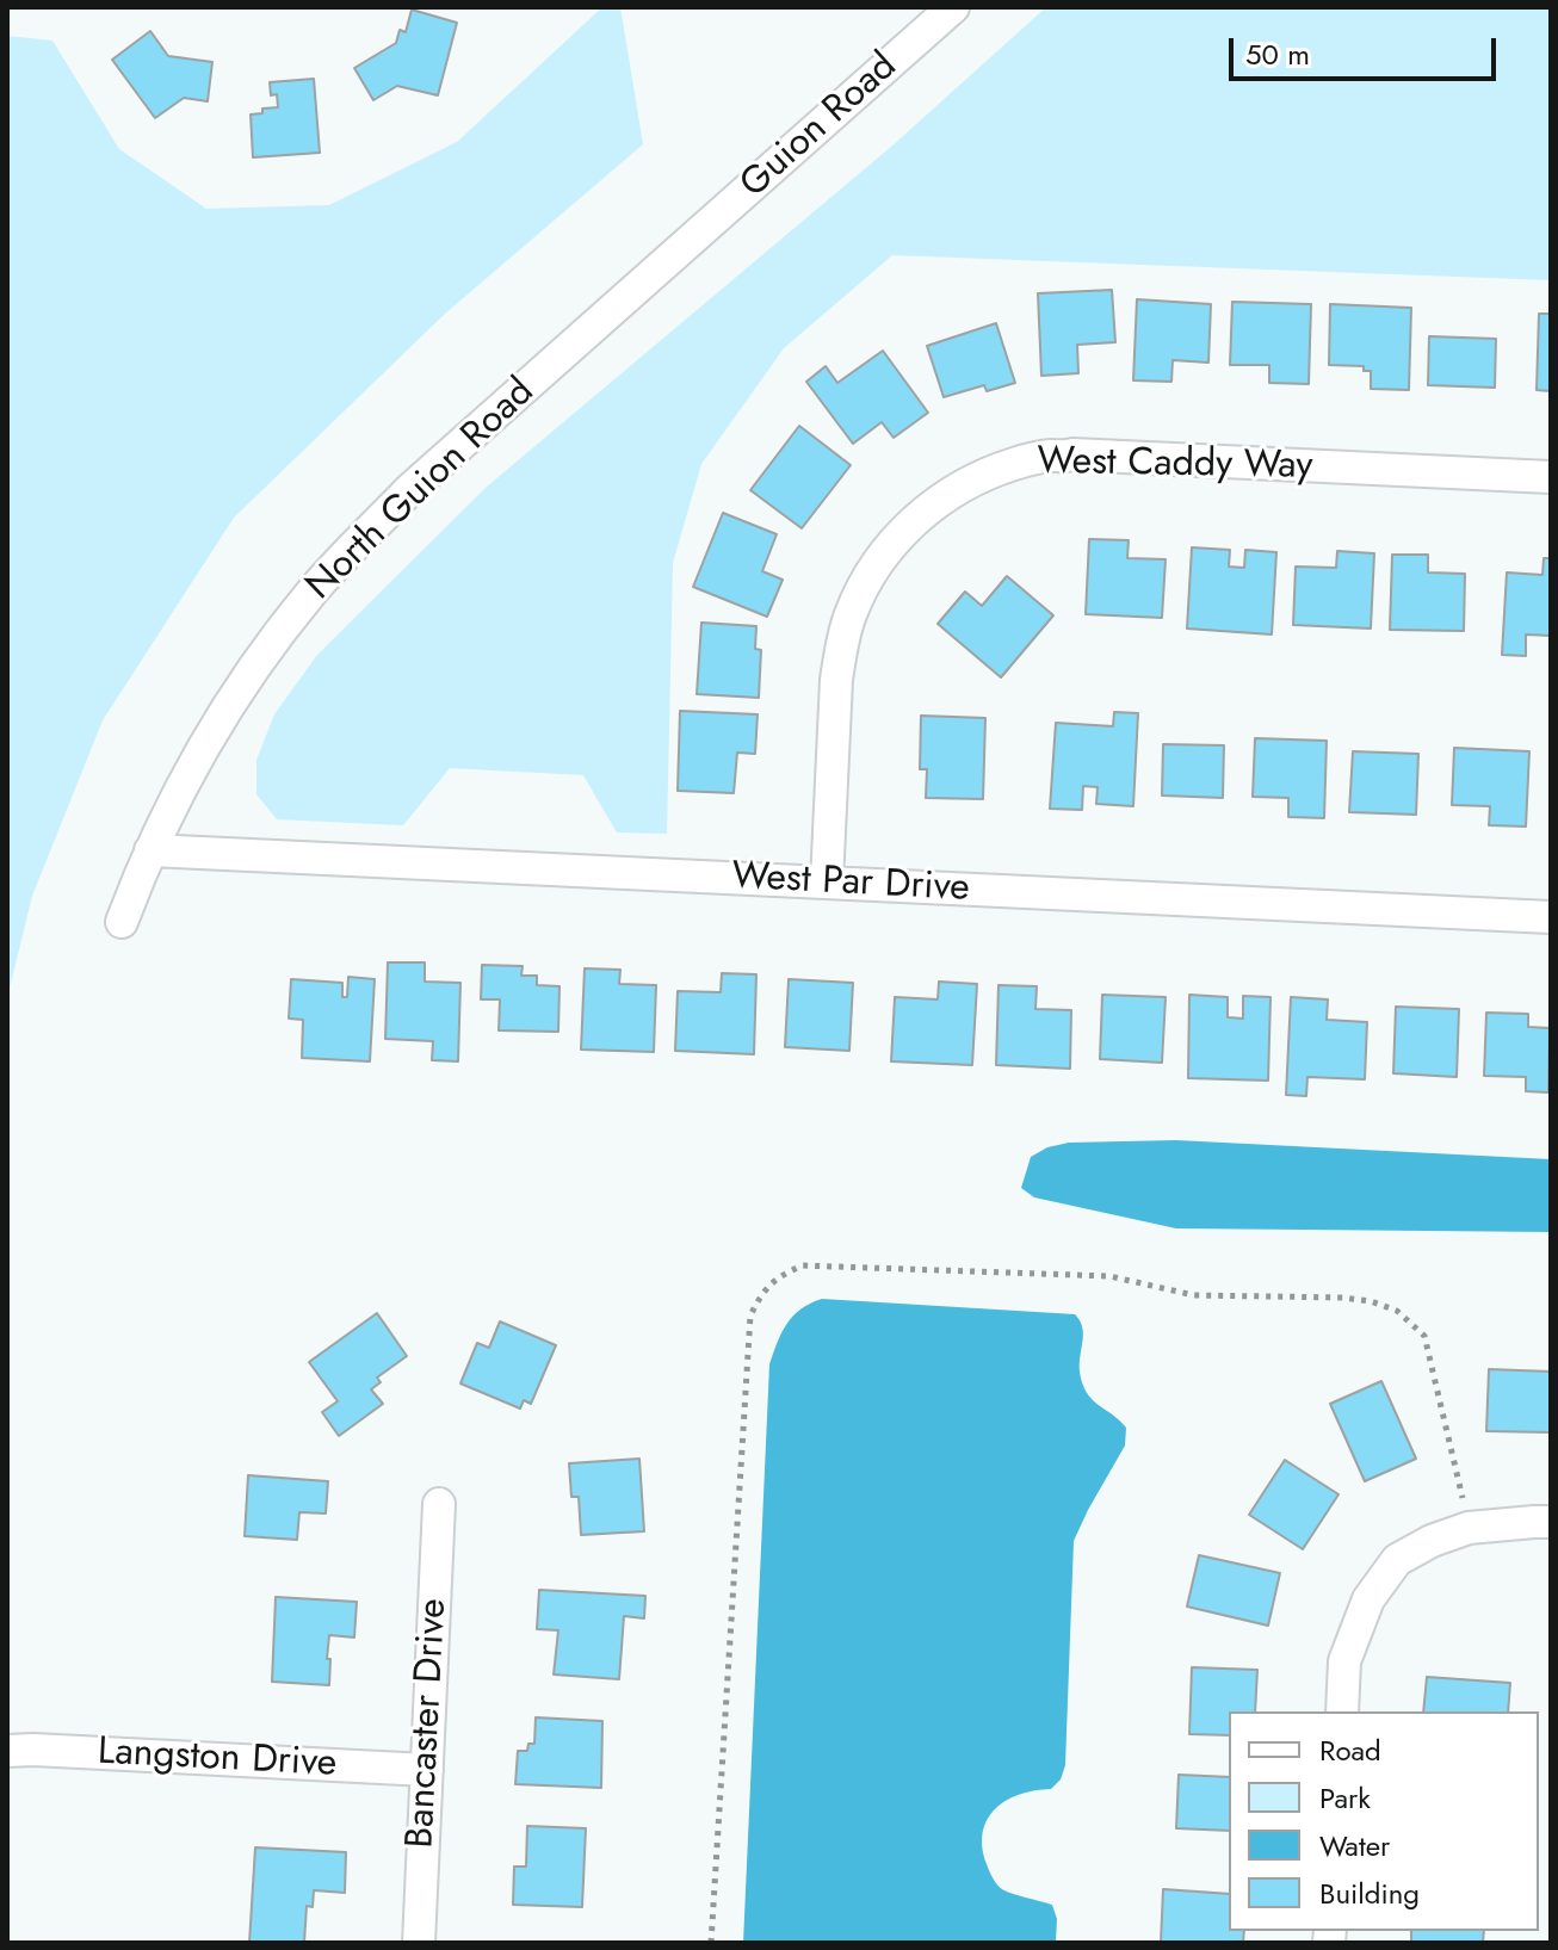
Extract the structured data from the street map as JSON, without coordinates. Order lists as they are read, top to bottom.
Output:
{
  "streets": {
    "street": [
      "Guion Road",
      "West Caddy Way",
      "North Guion Road",
      "West Par Drive",
      "Bancaster Drive",
      "Langston Drive"
    ]
  },
  "crossings": [
    ["Guion Road", "North Guion Road"],
    ["West Caddy Way", "West Par Drive"],
    ["North Guion Road", "West Par Drive"],
    ["Bancaster Drive", "Langston Drive"]
  ],
  "legend": [
    "Road",
    "Park",
    "Water",
    "Building"
  ],
  "scale_bar": "50 m"
}
